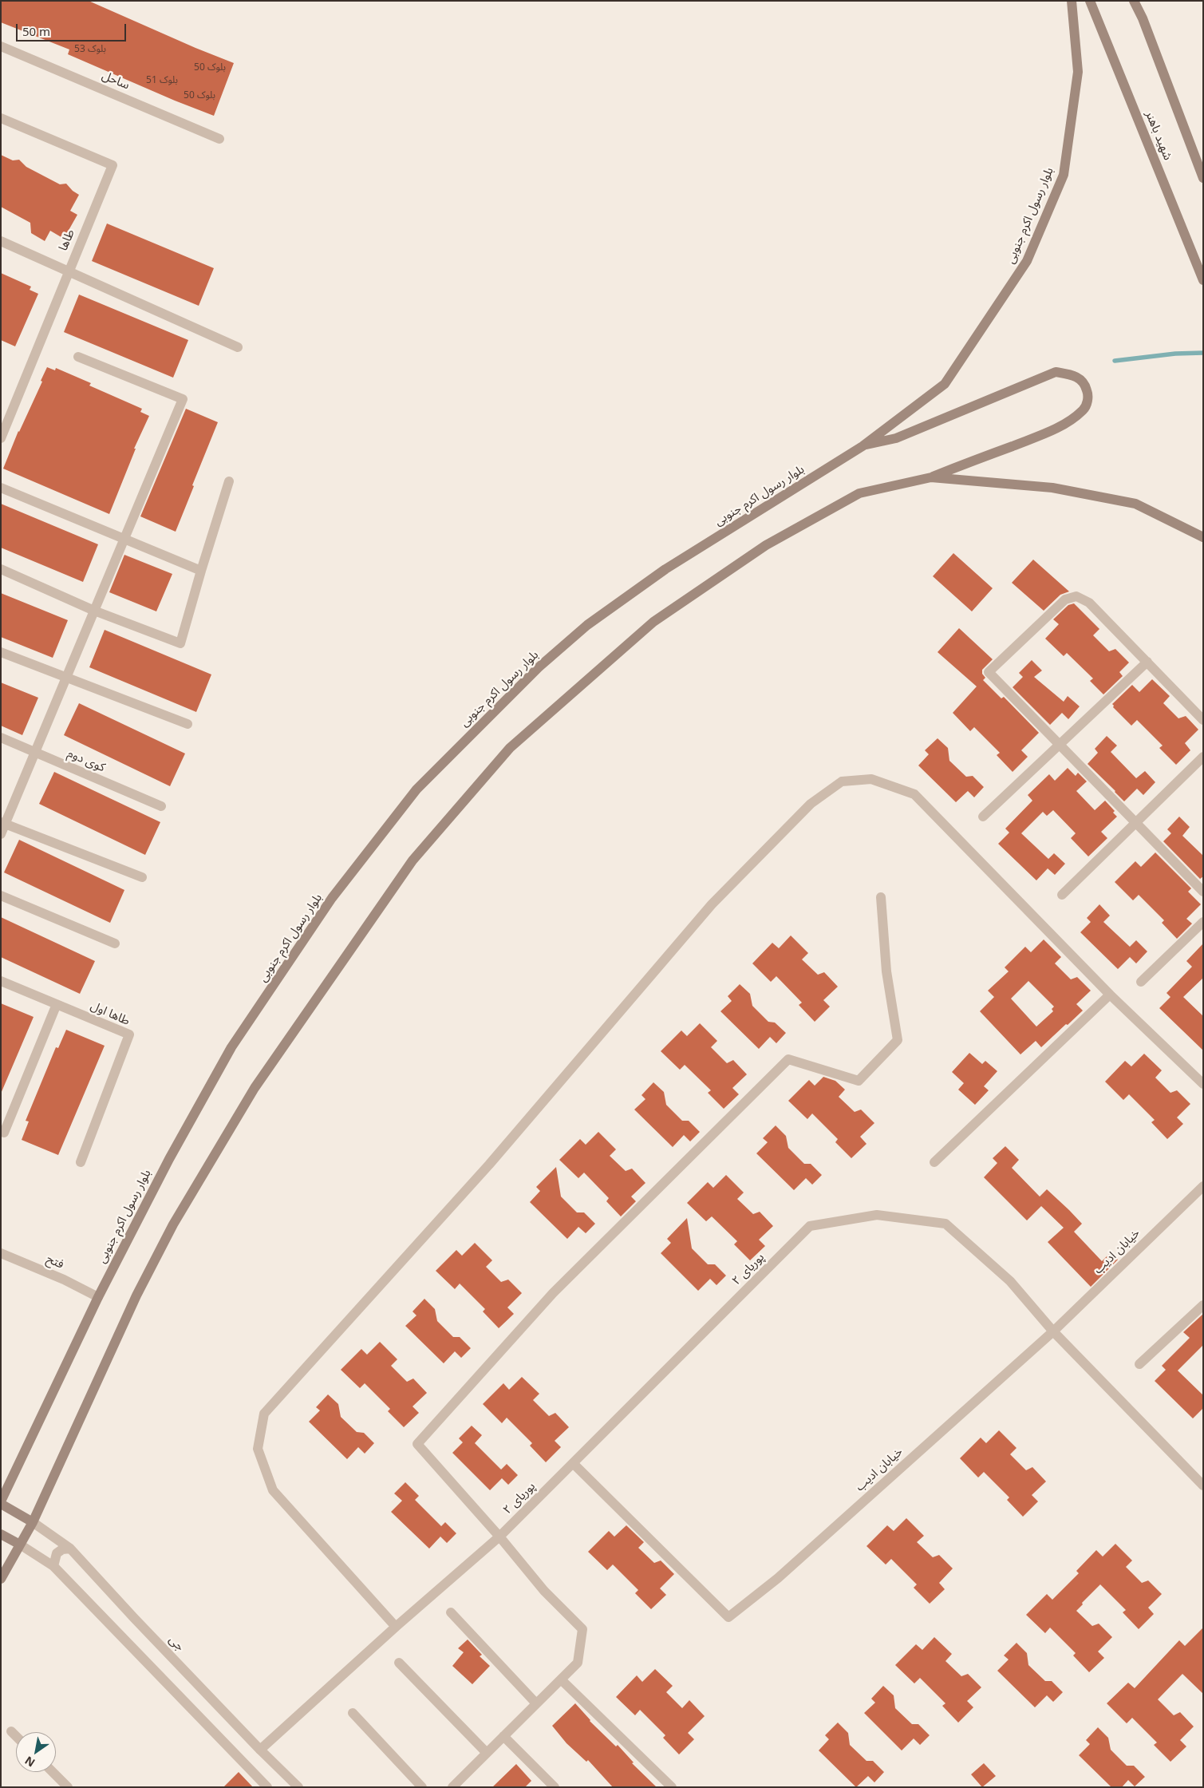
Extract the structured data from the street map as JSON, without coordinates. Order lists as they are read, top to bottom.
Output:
{
  "streets": {
    "main road": ["شهید باهنر", "بلوار رسول اکرم جنوبی"],
    "street": [
      "ساحل",
      "طاها",
      "کوی دوم",
      "طاها اول",
      "خیابان ادیب",
      "فتح",
      "پوریای ۲",
      "جی"
    ]
  },
  "crossings": [
    ["بلوار رسول اکرم جنوبی", "فتح"],
    ["خیابان ادیب", "پوریای ۲"],
    ["پوریای ۲", "جی"]
  ],
  "house_numbers": [
    "بلوک 53",
    "بلوک 50",
    "بلوک 51",
    "بلوک 50"
  ],
  "scale_bar": "50 m",
  "north": "bottom left"
}
